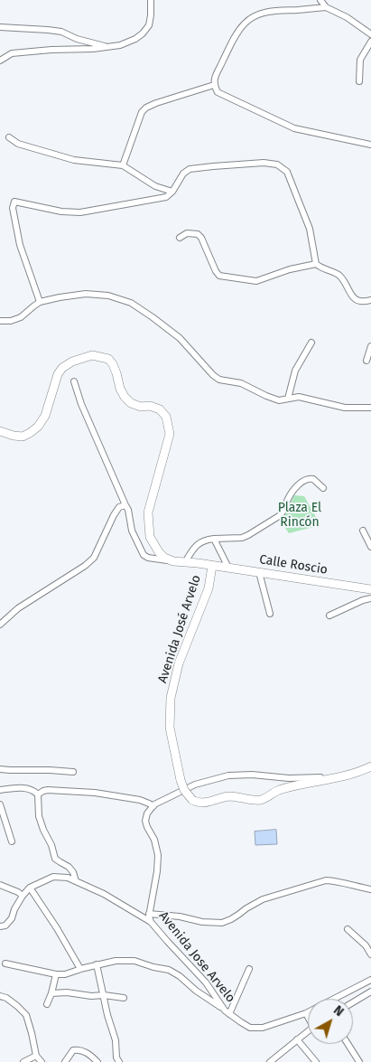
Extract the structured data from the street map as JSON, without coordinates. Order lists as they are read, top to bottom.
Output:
{
  "streets": {
    "street": ["Calle Roscio", "Avenida José Arvelo", "Avenida Jose Arvelo"]
  },
  "crossings": [
    ["Calle Roscio", "Avenida José Arvelo"]
  ],
  "parks": ["Plaza El Rincón"],
  "north": "top right"
}
